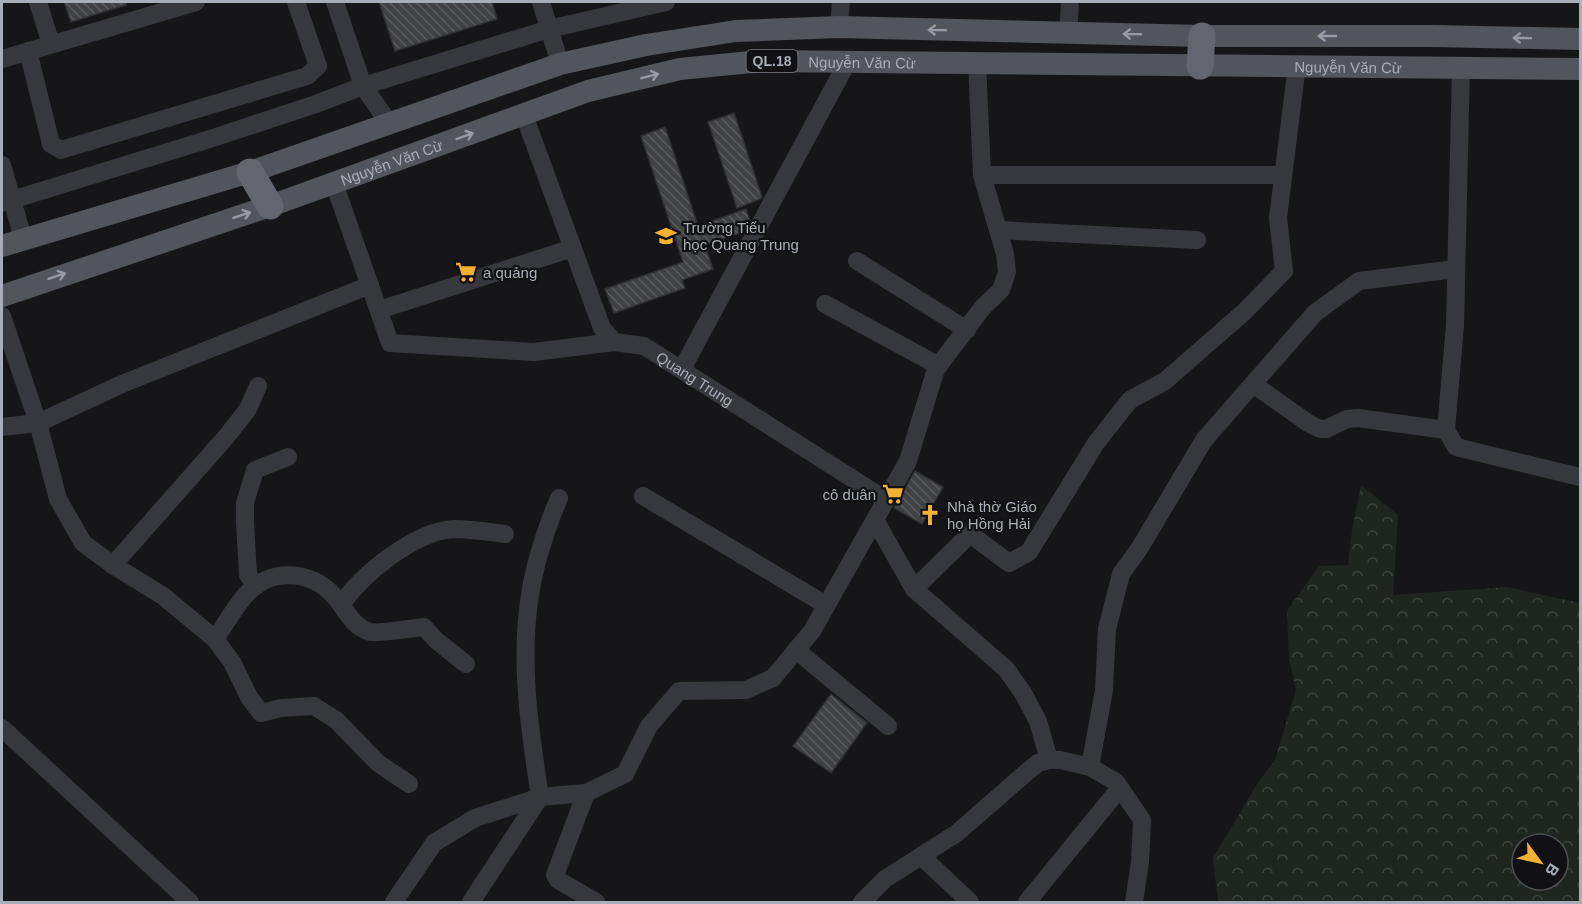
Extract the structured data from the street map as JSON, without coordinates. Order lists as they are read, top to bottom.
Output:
{
  "streets": {
    "main road": ["QL.18", "Nguyễn Văn Cừ"],
    "street": ["Quang Trung"]
  },
  "places": {
    "school or university": ["Trường Tiểu học Quang Trung"],
    "supermarket": ["a quảng", "cô duân"],
    "church": ["Nhà thờ Giáo họ Hồng Hải"]
  },
  "north": "bottom right"
}
